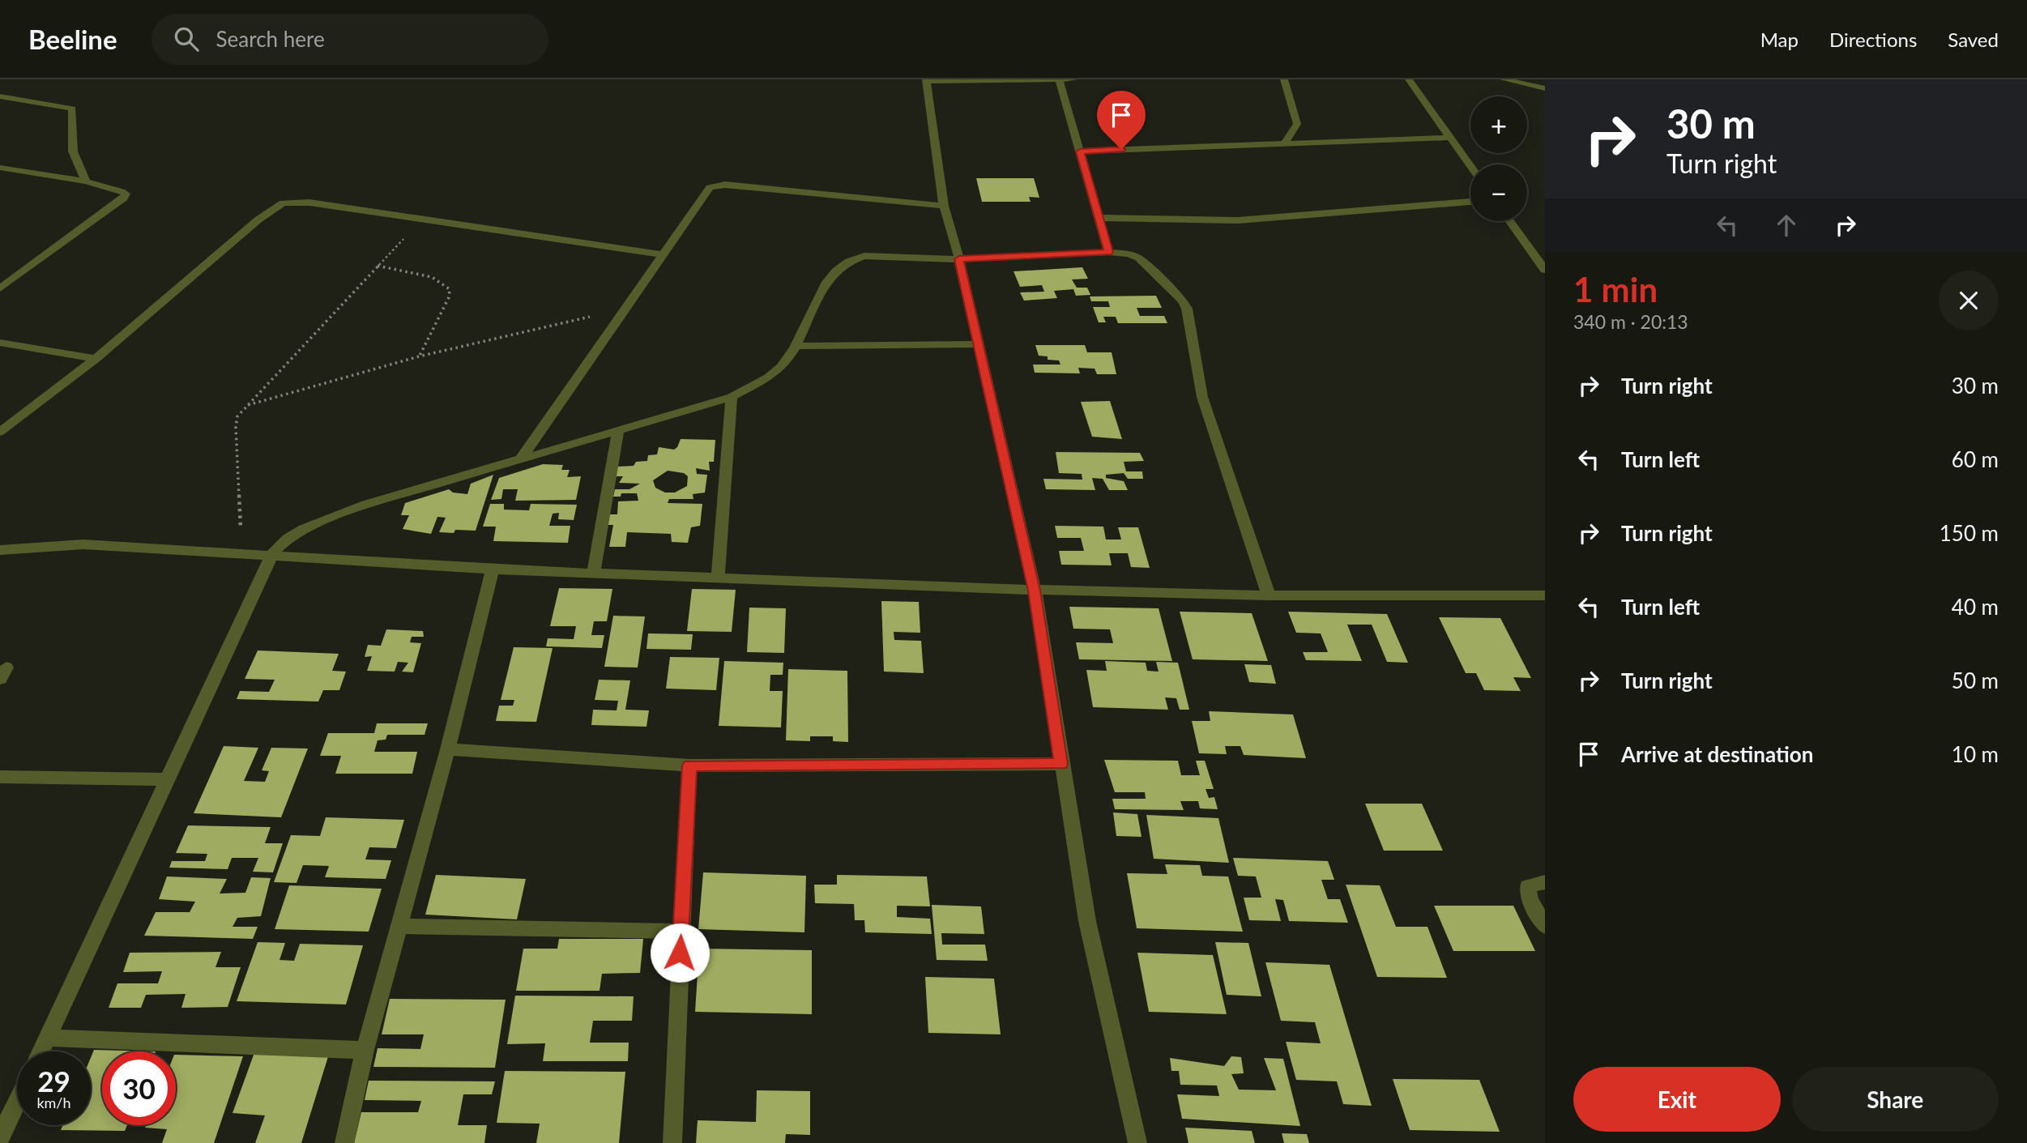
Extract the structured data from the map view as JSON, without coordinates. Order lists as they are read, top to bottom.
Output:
{
  "page": {
    "header": "Beeline",
    "search": "Search here",
    "nav": ["Map", "Directions", "Saved"],
    "turn": ["30 m", "Turn right"],
    "map_buttons": ["+", "−"],
    "heading": ["1 min", "340 m · 20:13"],
    "list": [
      {
        "name": "Turn right",
        "value": "30 m"
      },
      {
        "name": "Turn left",
        "value": "60 m"
      },
      {
        "name": "Turn right",
        "value": "150 m"
      },
      {
        "name": "Turn left",
        "value": "40 m"
      },
      {
        "name": "Turn right",
        "value": "50 m"
      },
      {
        "name": "Arrive at destination",
        "value": "10 m"
      }
    ],
    "speed": "29 km/h",
    "limit": "30",
    "buttons": ["Exit", "Share"]
  }
}
